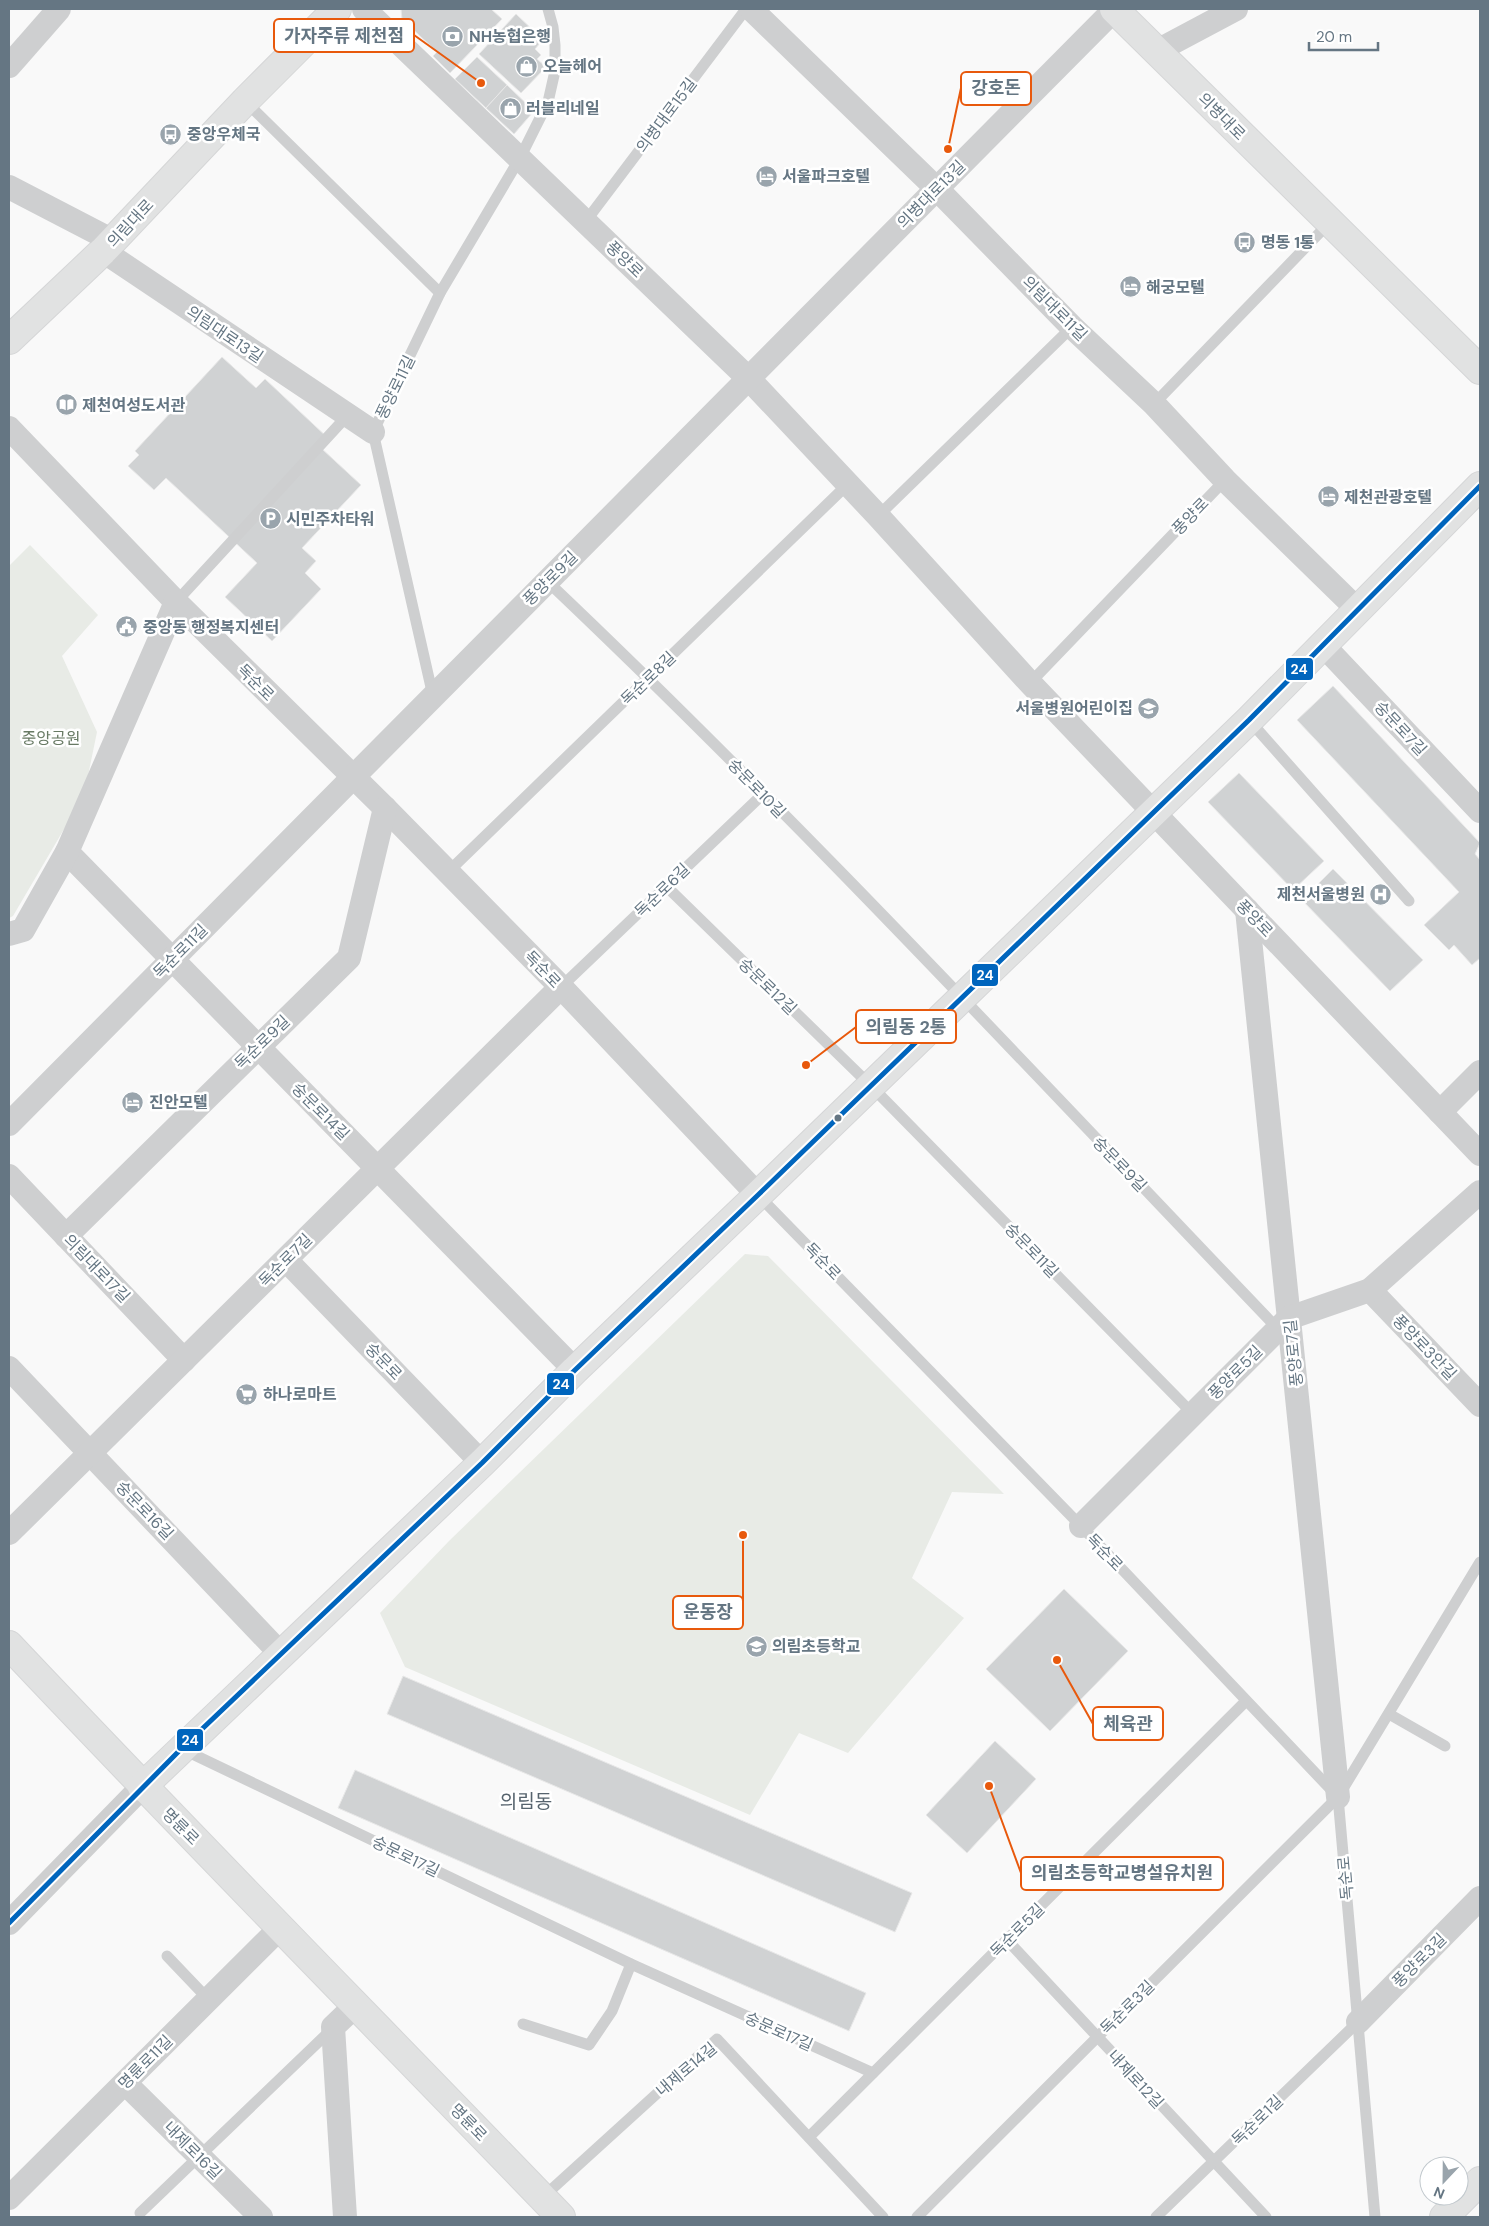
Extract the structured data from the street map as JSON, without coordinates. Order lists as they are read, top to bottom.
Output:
{
  "streets": {
    "street": [
      "의병대로",
      "의병대로13길",
      "의림대로",
      "풍양로",
      "의림대로11길",
      "의림대로13길",
      "풍양로9길",
      "독순로",
      "숭문로7길",
      "독순로11길",
      "독순로9길",
      "숭문로14길",
      "독순로7길",
      "의림대로17길",
      "풍양로3안길",
      "풍양로7길",
      "숭문로",
      "풍양로5길",
      "숭문로16길",
      "명륜로",
      "풍양로3길",
      "명륜로11길",
      "내제로16길"
    ],
    "lane": [
      "의병대로15길",
      "풍양로11길",
      "독순로8길",
      "숭문로10길",
      "독순로6길",
      "숭문로12길",
      "숭문로9길",
      "숭문로11길",
      "숭문로17길",
      "독순로5길",
      "독순로3길",
      "내제로14길",
      "내제로12길",
      "독순로1길"
    ]
  },
  "crossings": [
    ["의병대로15길", "풍양로"],
    ["의병대로", "의병대로13길"],
    ["의병대로13길", "풍양로"],
    ["의병대로13길", "의림대로11길"],
    ["의병대로13길", "풍양로9길"],
    ["의림대로", "의림대로13길"],
    ["풍양로", "의림대로11길"],
    ["풍양로", "풍양로11길"],
    ["풍양로", "풍양로9길"],
    ["풍양로", "독순로8길"],
    ["풍양로", "풍양로7길"],
    ["의림대로13길", "풍양로11길"],
    ["풍양로11길", "풍양로9길"],
    ["풍양로9길", "독순로"],
    ["풍양로9길", "숭문로10길"],
    ["풍양로9길", "독순로11길"],
    ["독순로8길", "독순로"],
    ["독순로8길", "숭문로10길"],
    ["독순로", "독순로6길"],
    ["독순로", "독순로11길"],
    ["독순로", "독순로9길"],
    ["독순로", "독순로7길"],
    ["독순로", "풍양로7길"],
    ["독순로", "풍양로5길"],
    ["독순로", "독순로5길"],
    ["독순로", "풍양로3길"],
    ["독순로", "독순로3길"],
    ["독순로", "독순로1길"],
    ["숭문로10길", "독순로6길"],
    ["숭문로10길", "숭문로9길"],
    ["독순로6길", "숭문로12길"],
    ["독순로6길", "독순로7길"],
    ["독순로11길", "숭문로14길"],
    ["숭문로12길", "숭문로11길"],
    ["독순로9길", "숭문로14길"],
    ["독순로9길", "의림대로17길"],
    ["숭문로14길", "독순로7길"],
    ["숭문로9길", "풍양로7길"],
    ["숭문로9길", "풍양로5길"],
    ["숭문로11길", "풍양로5길"],
    ["독순로7길", "의림대로17길"],
    ["독순로7길", "숭문로"],
    ["독순로7길", "숭문로16길"],
    ["풍양로3안길", "풍양로5길"],
    ["풍양로7길", "풍양로5길"],
    ["풍양로7길", "독순로3길"],
    ["명륜로", "명륜로11길"],
    ["명륜로", "내제로14길"],
    ["숭문로17길", "독순로5길"],
    ["독순로5길", "내제로14길"],
    ["독순로5길", "내제로12길"],
    ["풍양로3길", "독순로1길"],
    ["독순로3길", "내제로12길"],
    ["명륜로11길", "내제로16길"],
    ["내제로12길", "독순로1길"]
  ],
  "districts": ["의림동"],
  "parks": ["중앙공원"],
  "places": {
    "bank": ["NH농협은행"],
    "shop": ["오늘헤어", "러블리네일"],
    "other": [
      "가자주류 제천점",
      "강호돈",
      "의림동 2통",
      "운동장",
      "체육관",
      "의림초등학교병설유치원"
    ],
    "bus stop": ["중앙우체국", "명동 1통"],
    "hotel": [
      "서울파크호텔",
      "해궁모텔",
      "제천관광호텔",
      "진안모텔"
    ],
    "library": ["제천여성도서관"],
    "parking": ["시민주차타워"],
    "public building": ["중앙동 행정복지센터"],
    "school or university": ["서울병원어린이집", "의림초등학교"],
    "hospital": ["제천서울병원"],
    "supermarket": ["하나로마트"]
  },
  "lines": ["transit line 24"],
  "scale_bar": "20 m",
  "north": "bottom"
}
